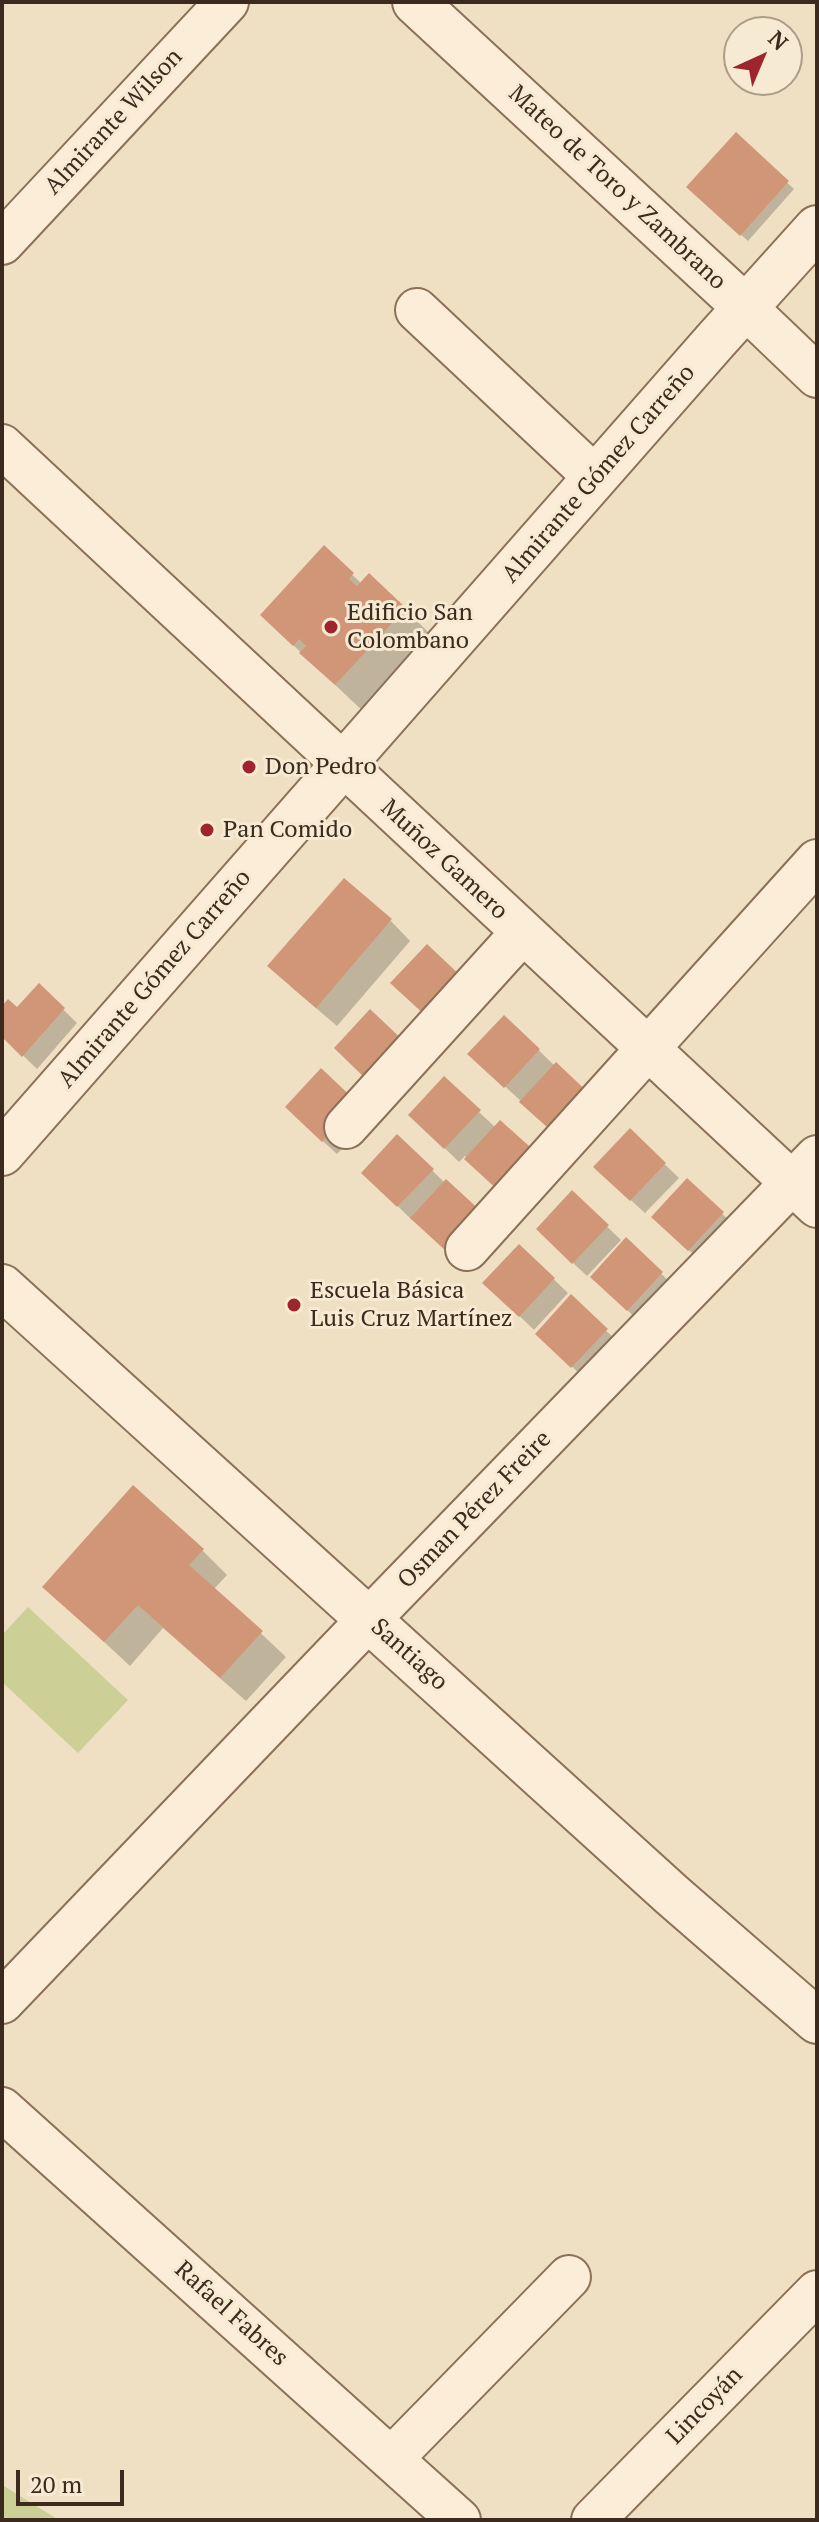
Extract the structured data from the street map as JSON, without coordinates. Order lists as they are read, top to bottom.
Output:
{
  "streets": {
    "street": [
      "Almirante Wilson",
      "Mateo de Toro y Zambrano",
      "Almirante Gómez Carreño",
      "Muñoz Gamero",
      "Osman Pérez Freire",
      "Santiago",
      "Rafael Fabres",
      "Lincoyán"
    ]
  },
  "crossings": [
    ["Mateo de Toro y Zambrano", "Almirante Gómez Carreño"],
    ["Almirante Gómez Carreño", "Muñoz Gamero"],
    ["Muñoz Gamero", "Osman Pérez Freire"],
    ["Osman Pérez Freire", "Santiago"]
  ],
  "places": [
    "Edificio San Colombano",
    "Don Pedro",
    "Pan Comido",
    "Escuela Básica Luis Cruz Martínez"
  ],
  "scale_bar": "20 m",
  "north": "top right"
}
